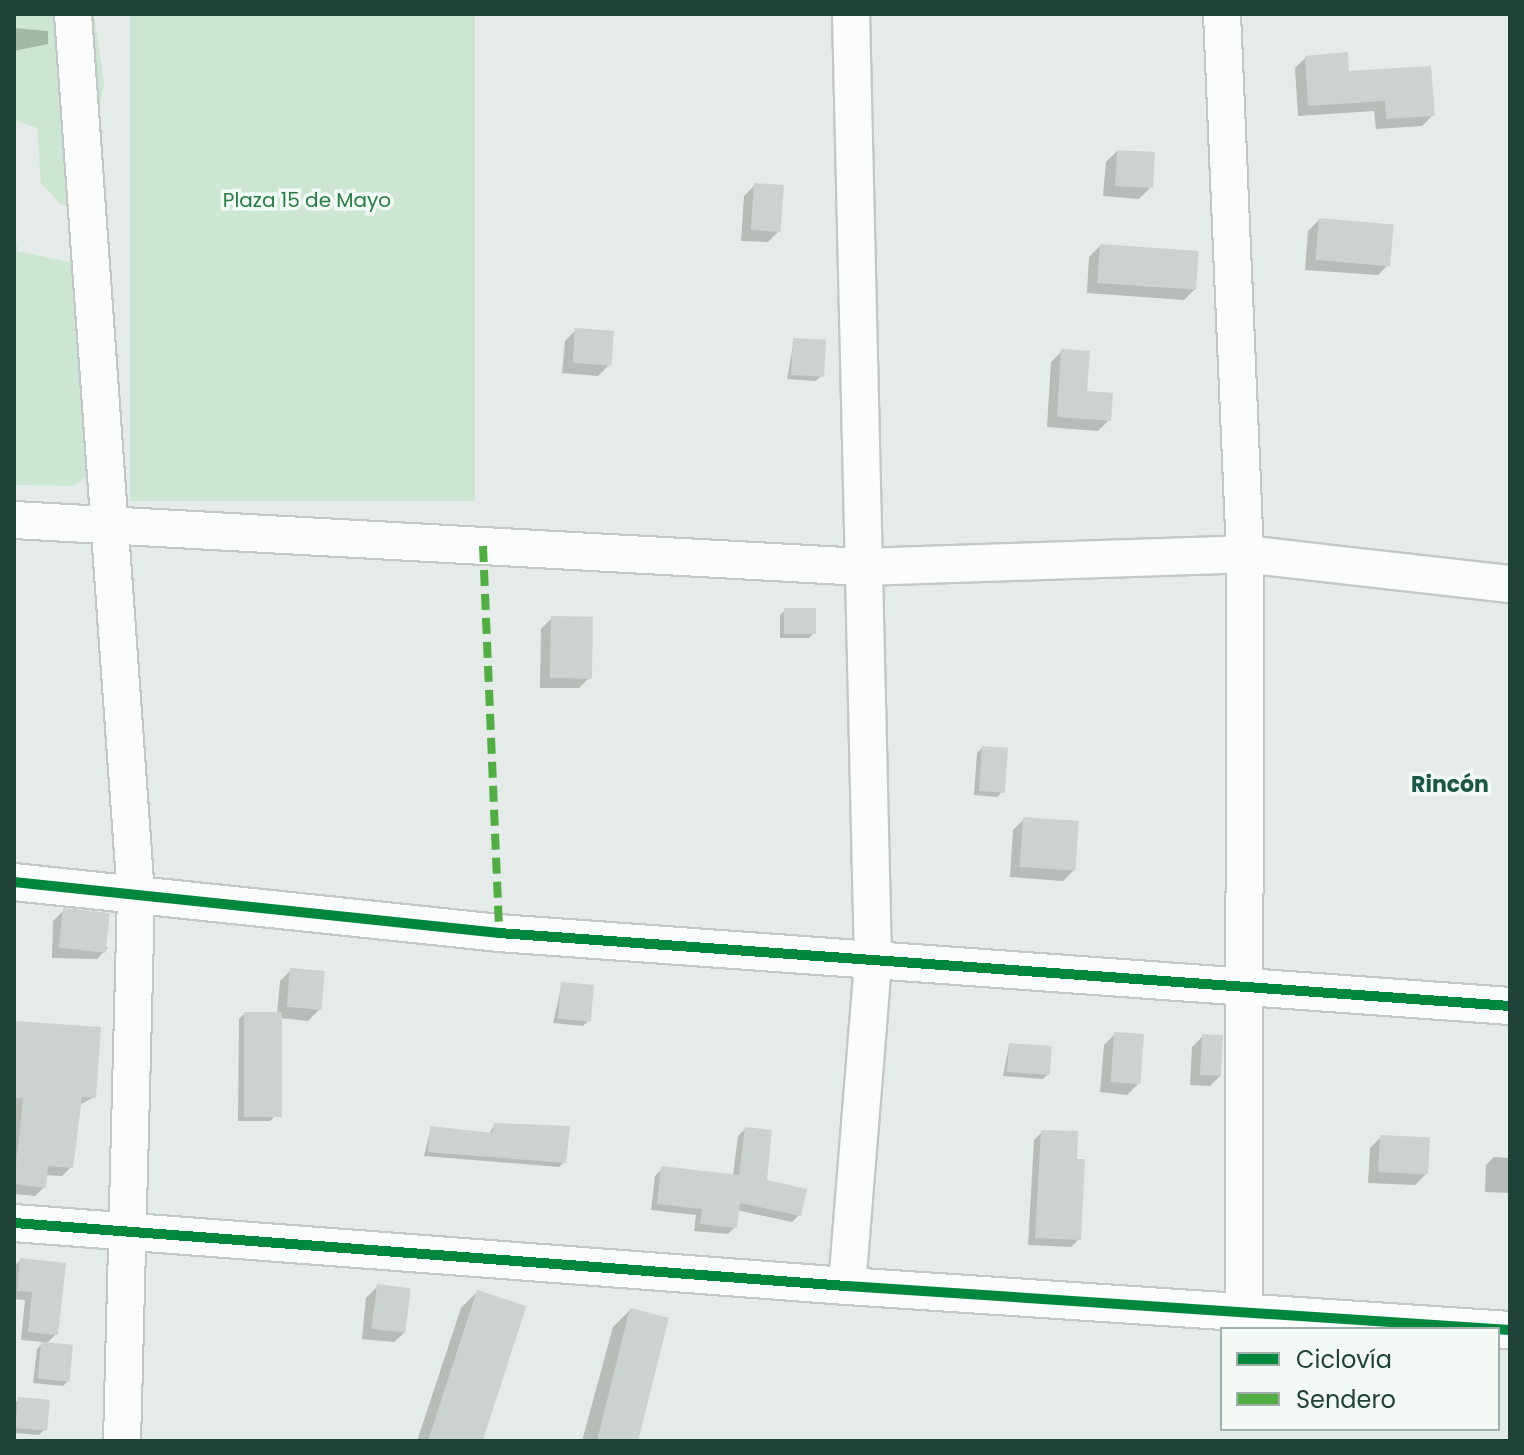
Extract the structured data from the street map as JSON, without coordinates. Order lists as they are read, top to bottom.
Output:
{
  "districts": ["Rincón"],
  "parks": ["Plaza 15 de Mayo"],
  "legend": ["Ciclovía", "Sendero"]
}
